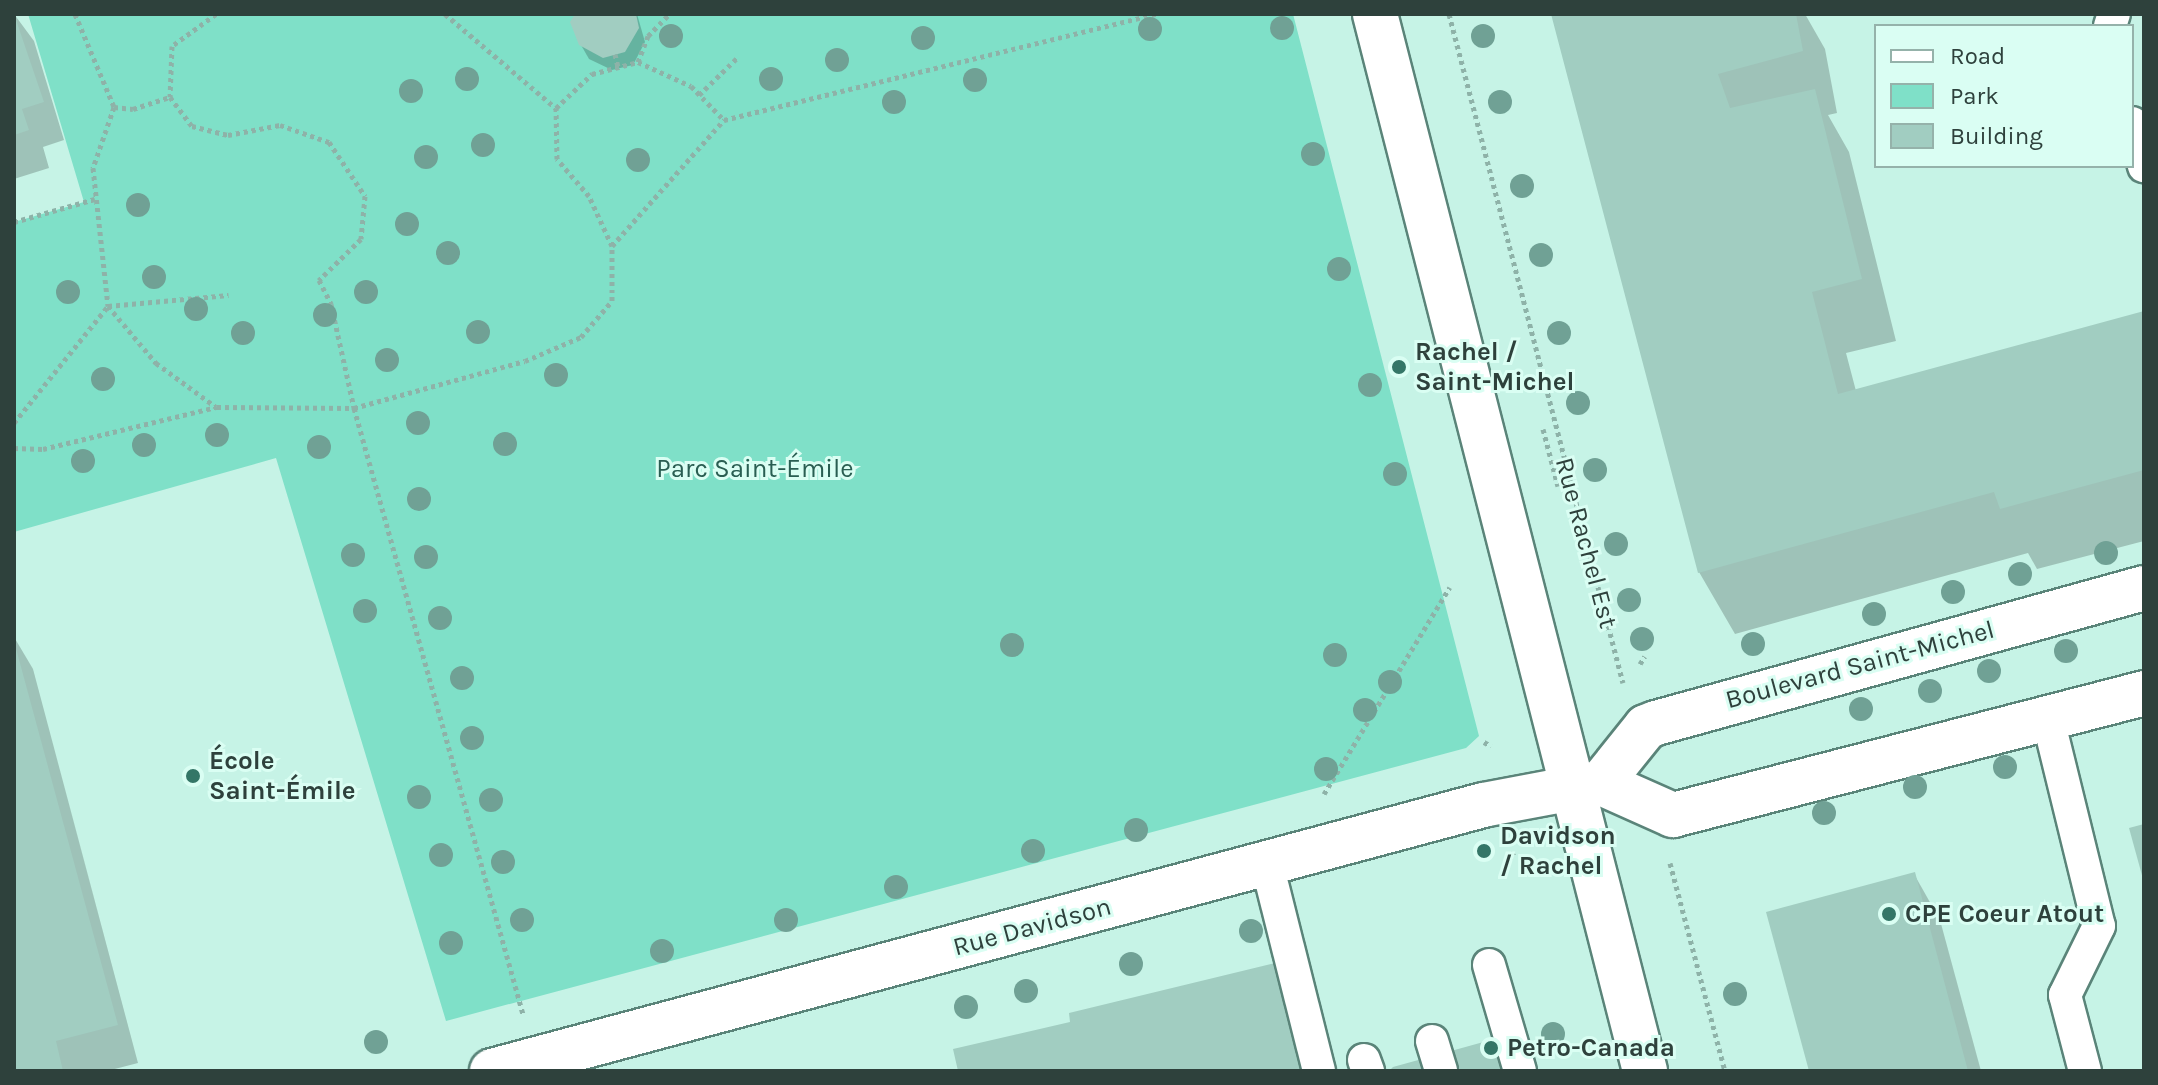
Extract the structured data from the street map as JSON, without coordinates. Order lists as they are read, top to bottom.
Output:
{
  "streets": {
    "main road": ["Boulevard Saint-Michel", "Rue Davidson"],
    "path": ["Rue Rachel Est"]
  },
  "crossings": [
    ["Rue Rachel Est", "Boulevard Saint-Michel"],
    ["Boulevard Saint-Michel", "Rue Davidson"]
  ],
  "parks": ["Parc Saint-Émile"],
  "places": [
    "Rachel / Saint-Michel",
    "École Saint-Émile",
    "Davidson / Rachel",
    "CPE Coeur Atout",
    "Petro-Canada"
  ],
  "legend": ["Road", "Park", "Building"]
}
